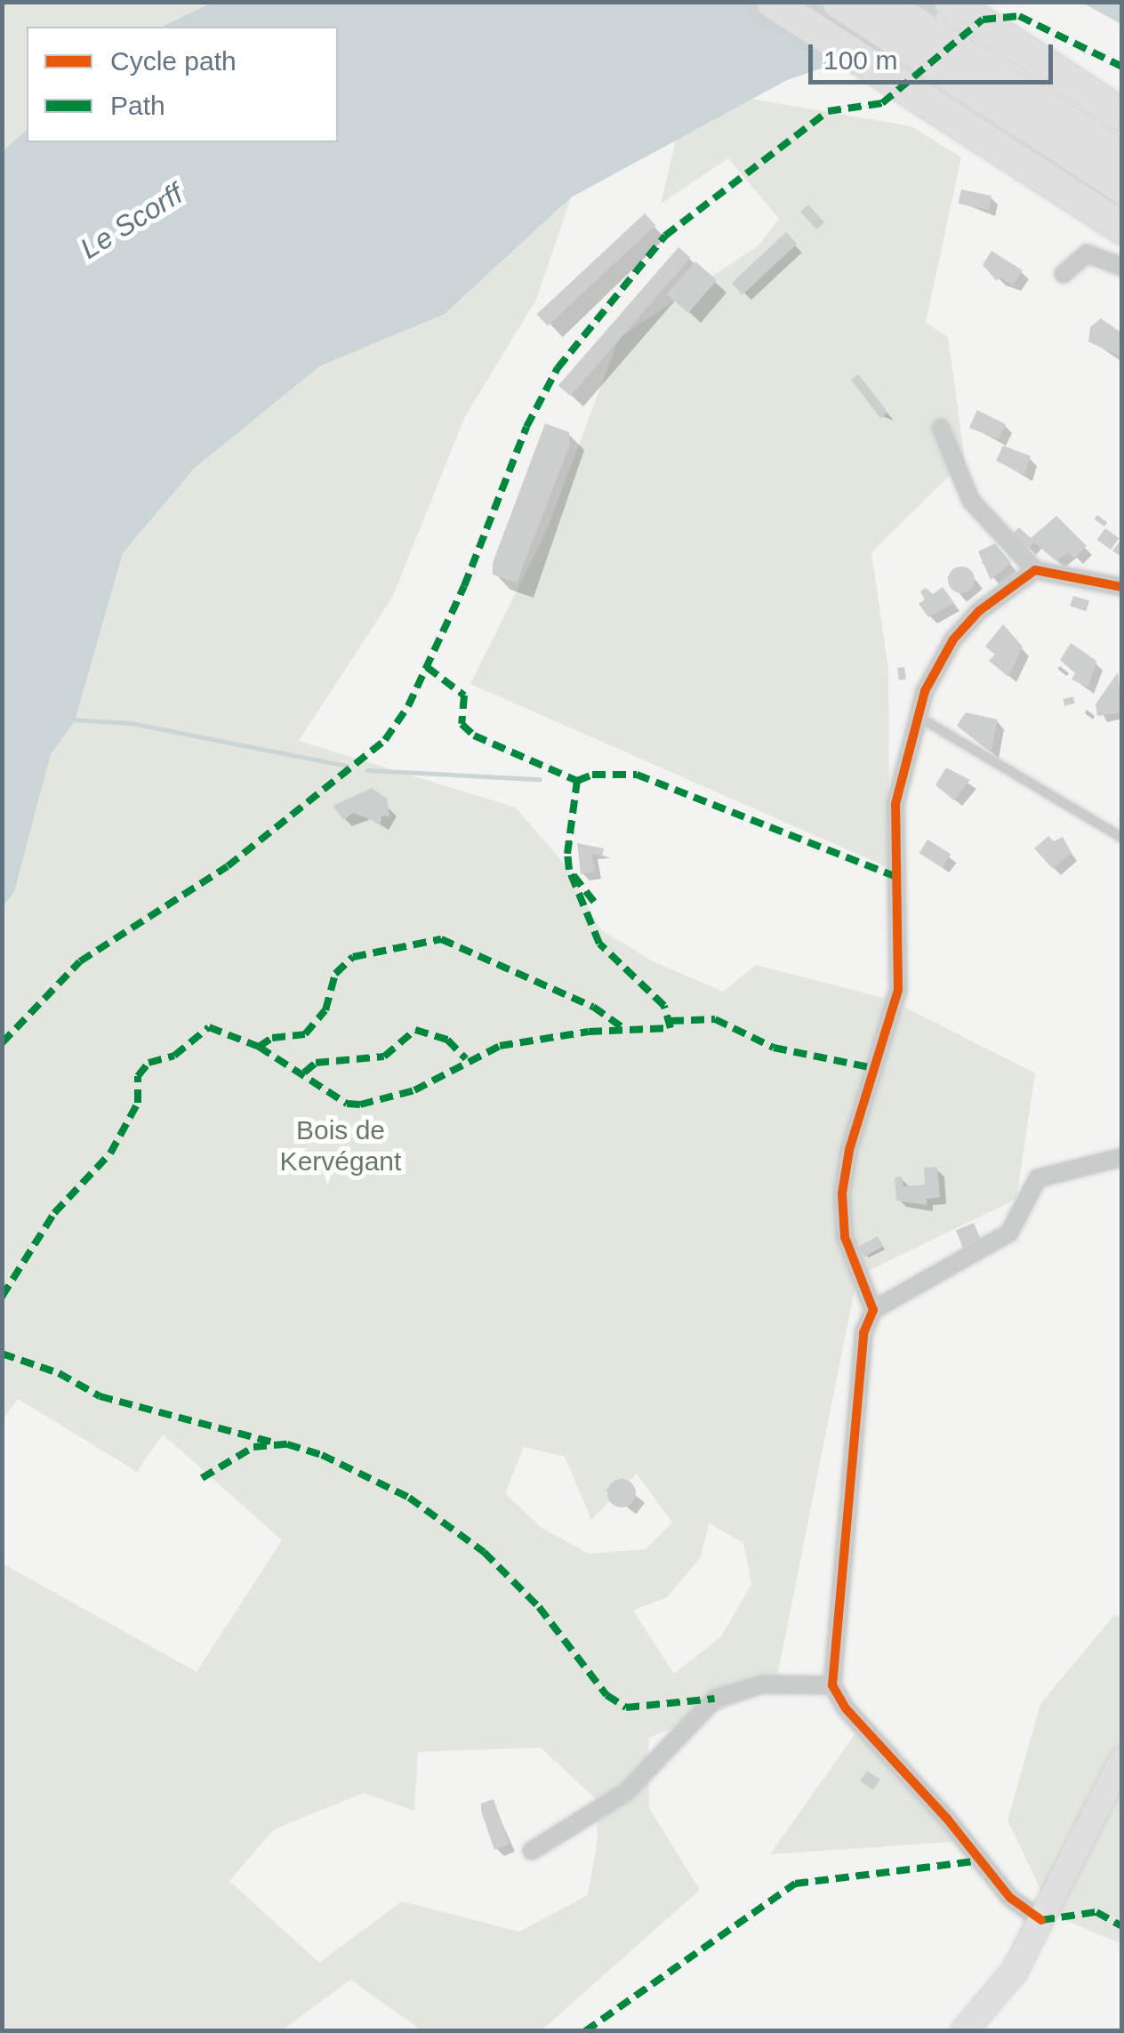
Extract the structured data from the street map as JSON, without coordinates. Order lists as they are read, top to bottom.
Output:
{
  "water": ["Le Scorff"],
  "parks": ["Bois de Kervégant"],
  "legend": ["Cycle path", "Path"],
  "scale_bar": "100 m"
}
